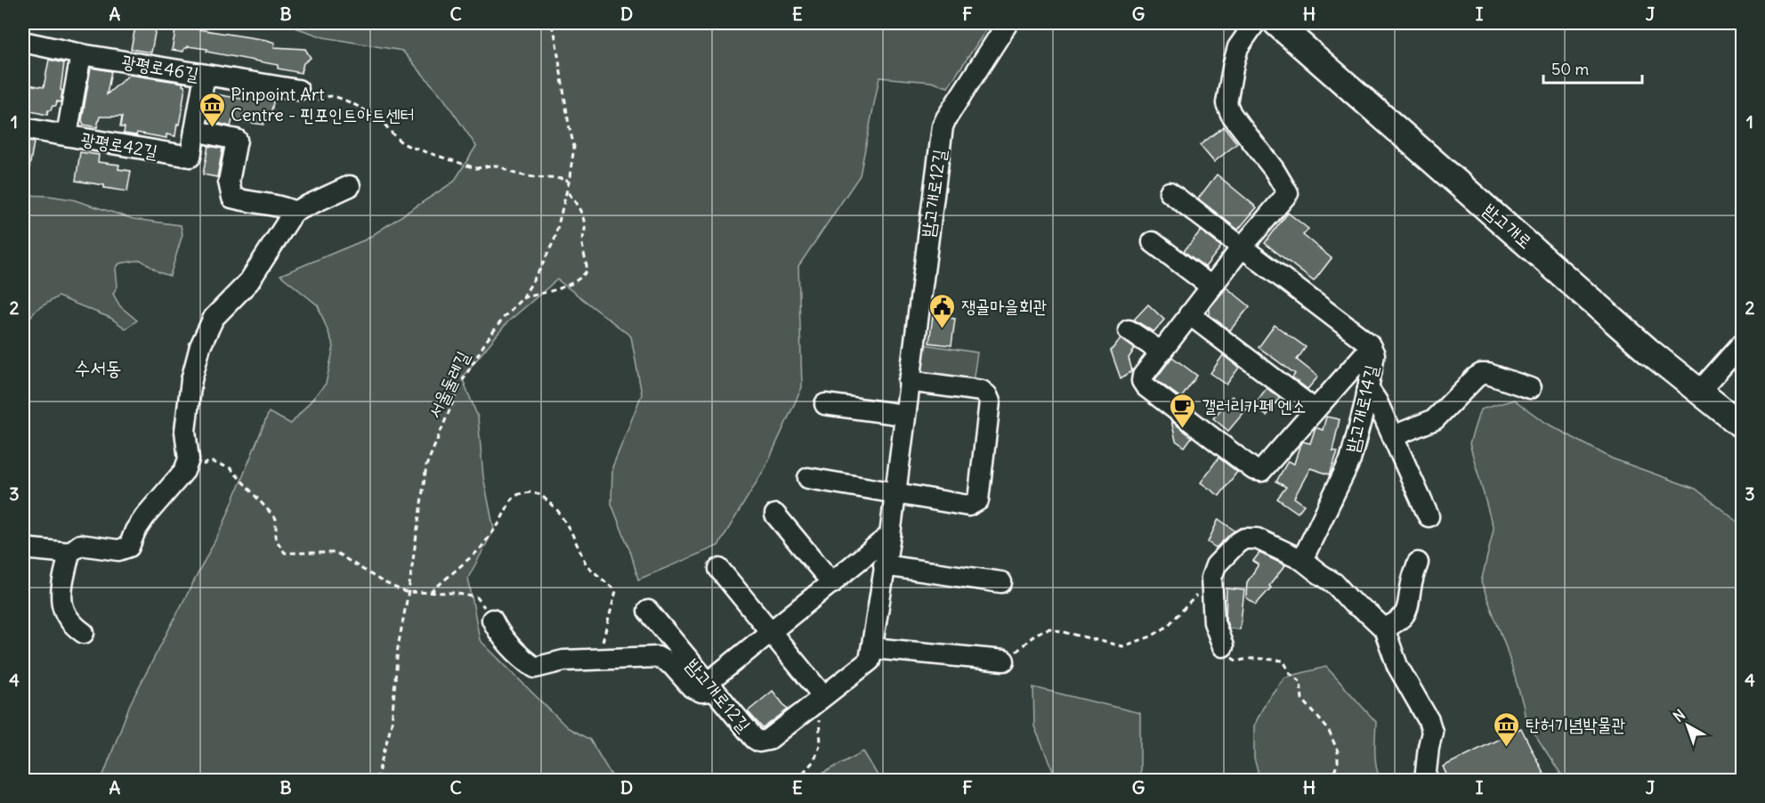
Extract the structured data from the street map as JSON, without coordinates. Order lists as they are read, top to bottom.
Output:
{
  "streets": {
    "main road": ["밤고개로"],
    "street": [
      "광평로46길",
      "광평로42길",
      "밤고개로12길",
      "밤고개로14길"
    ],
    "path": ["서울둘레길"]
  },
  "crossings": [
    ["광평로46길", "광평로42길"]
  ],
  "districts": ["수서동"],
  "places": {
    "museum": ["Pinpoint Art Centre - 핀포인트아트센터", "탄허기념박물관"],
    "public building": ["쟁골마을회관"],
    "cafe": ["갤러리카페 엔소"]
  },
  "scale_bar": "50 m",
  "north": "top left",
  "grid": {
    "columns": [
      "A",
      "B",
      "C",
      "D",
      "E",
      "F",
      "G",
      "H",
      "I",
      "J"
    ],
    "rows": [
      "1",
      "2",
      "3",
      "4"
    ]
  }
}
